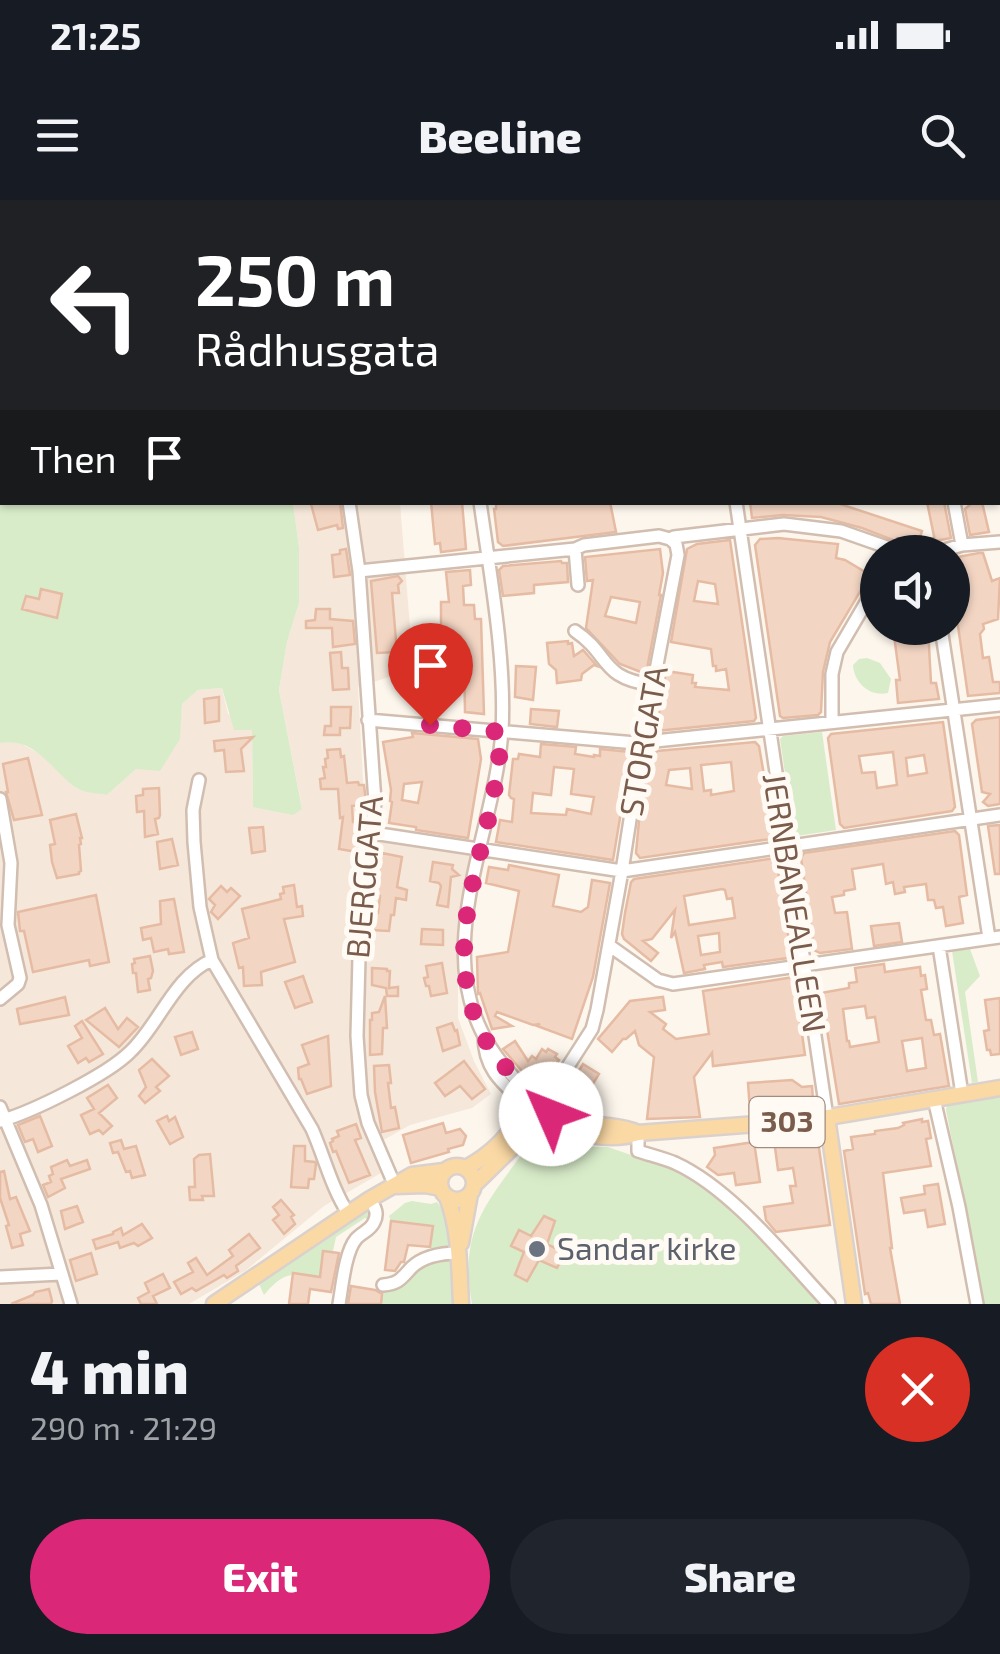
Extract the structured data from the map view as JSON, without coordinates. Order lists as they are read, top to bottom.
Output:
{
  "streets": {
    "main road": ["JERNBANEALLEEN", "303"],
    "street": ["STORGATA", "BJERGGATA"]
  },
  "crossings": [
    ["STORGATA", "303"],
    ["JERNBANEALLEEN", "303"]
  ],
  "places": ["Sandar kirke"],
  "page": {
    "status": "21:25",
    "header": "Beeline",
    "turn": ["250 m", "Rådhusgata"],
    "then": "Then",
    "heading": ["4 min", "290 m · 21:29"],
    "buttons": ["Exit", "Share"]
  }
}
